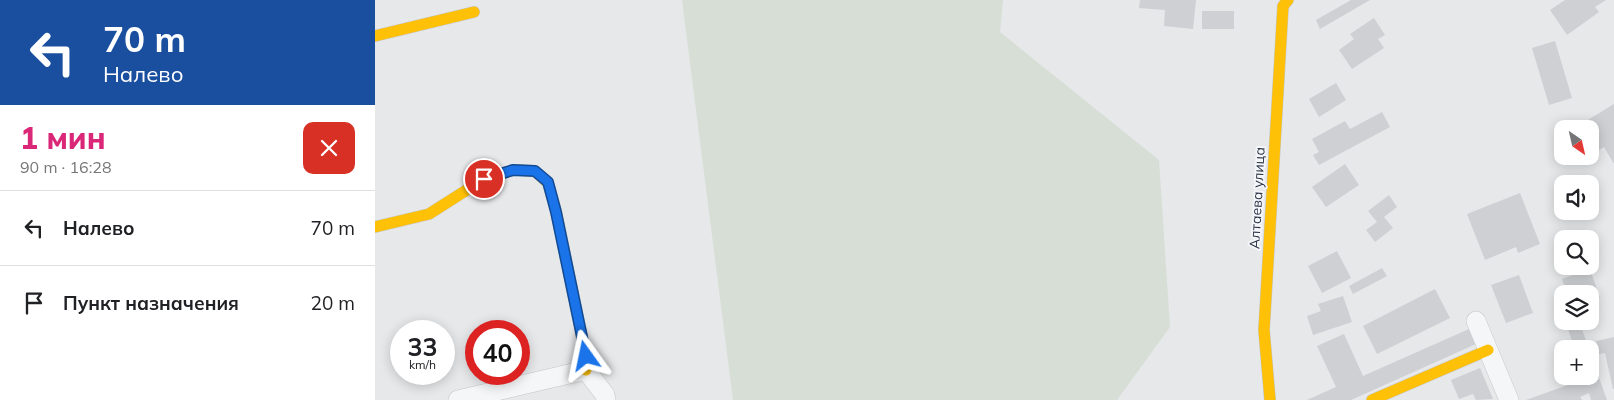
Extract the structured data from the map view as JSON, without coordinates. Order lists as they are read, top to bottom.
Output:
{
  "streets": {
    "street": ["Алтаева улица"]
  },
  "north": "bottom right",
  "page": {
    "turn": ["70 m", "Налево"],
    "heading": ["1 мин", "90 m · 16:28"],
    "map_buttons": "+",
    "list": [
      {
        "name": "Налево",
        "value": "70 m"
      },
      {
        "name": "Пункт назначения",
        "value": "20 m"
      }
    ],
    "speed": "33 km/h",
    "limit": "40"
  }
}
